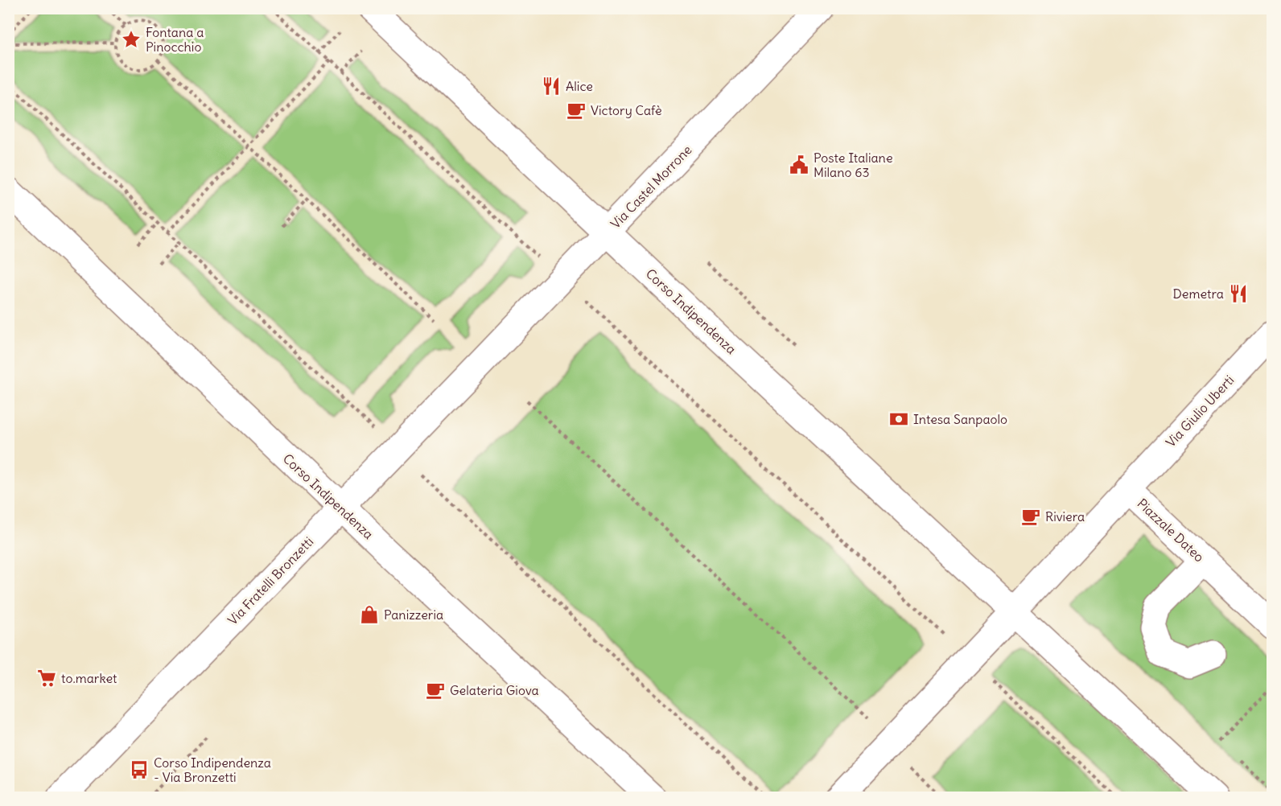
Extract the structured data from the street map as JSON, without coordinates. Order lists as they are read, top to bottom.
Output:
{
  "streets": {
    "street": [
      "Via Castel Morrone",
      "Corso Indipendenza",
      "Via Giulio Uberti",
      "Piazzale Dateo",
      "Via Fratelli Bronzetti"
    ]
  },
  "crossings": [
    ["Via Castel Morrone", "Corso Indipendenza"],
    ["Via Castel Morrone", "Via Fratelli Bronzetti"],
    ["Corso Indipendenza", "Piazzale Dateo"],
    ["Corso Indipendenza", "Via Fratelli Bronzetti"],
    ["Via Giulio Uberti", "Piazzale Dateo"]
  ],
  "places": {
    "place": ["Fontana a Pinocchio"],
    "restaurant": ["Alice", "Demetra"],
    "cafe": ["Victory Cafè", "Riviera", "Gelateria Giova"],
    "public building": ["Poste Italiane Milano 63"],
    "bank": ["Intesa Sanpaolo"],
    "shop": ["Panizzeria"],
    "supermarket": ["to.market"],
    "bus stop": ["Corso Indipendenza - Via Bronzetti"]
  }
}
